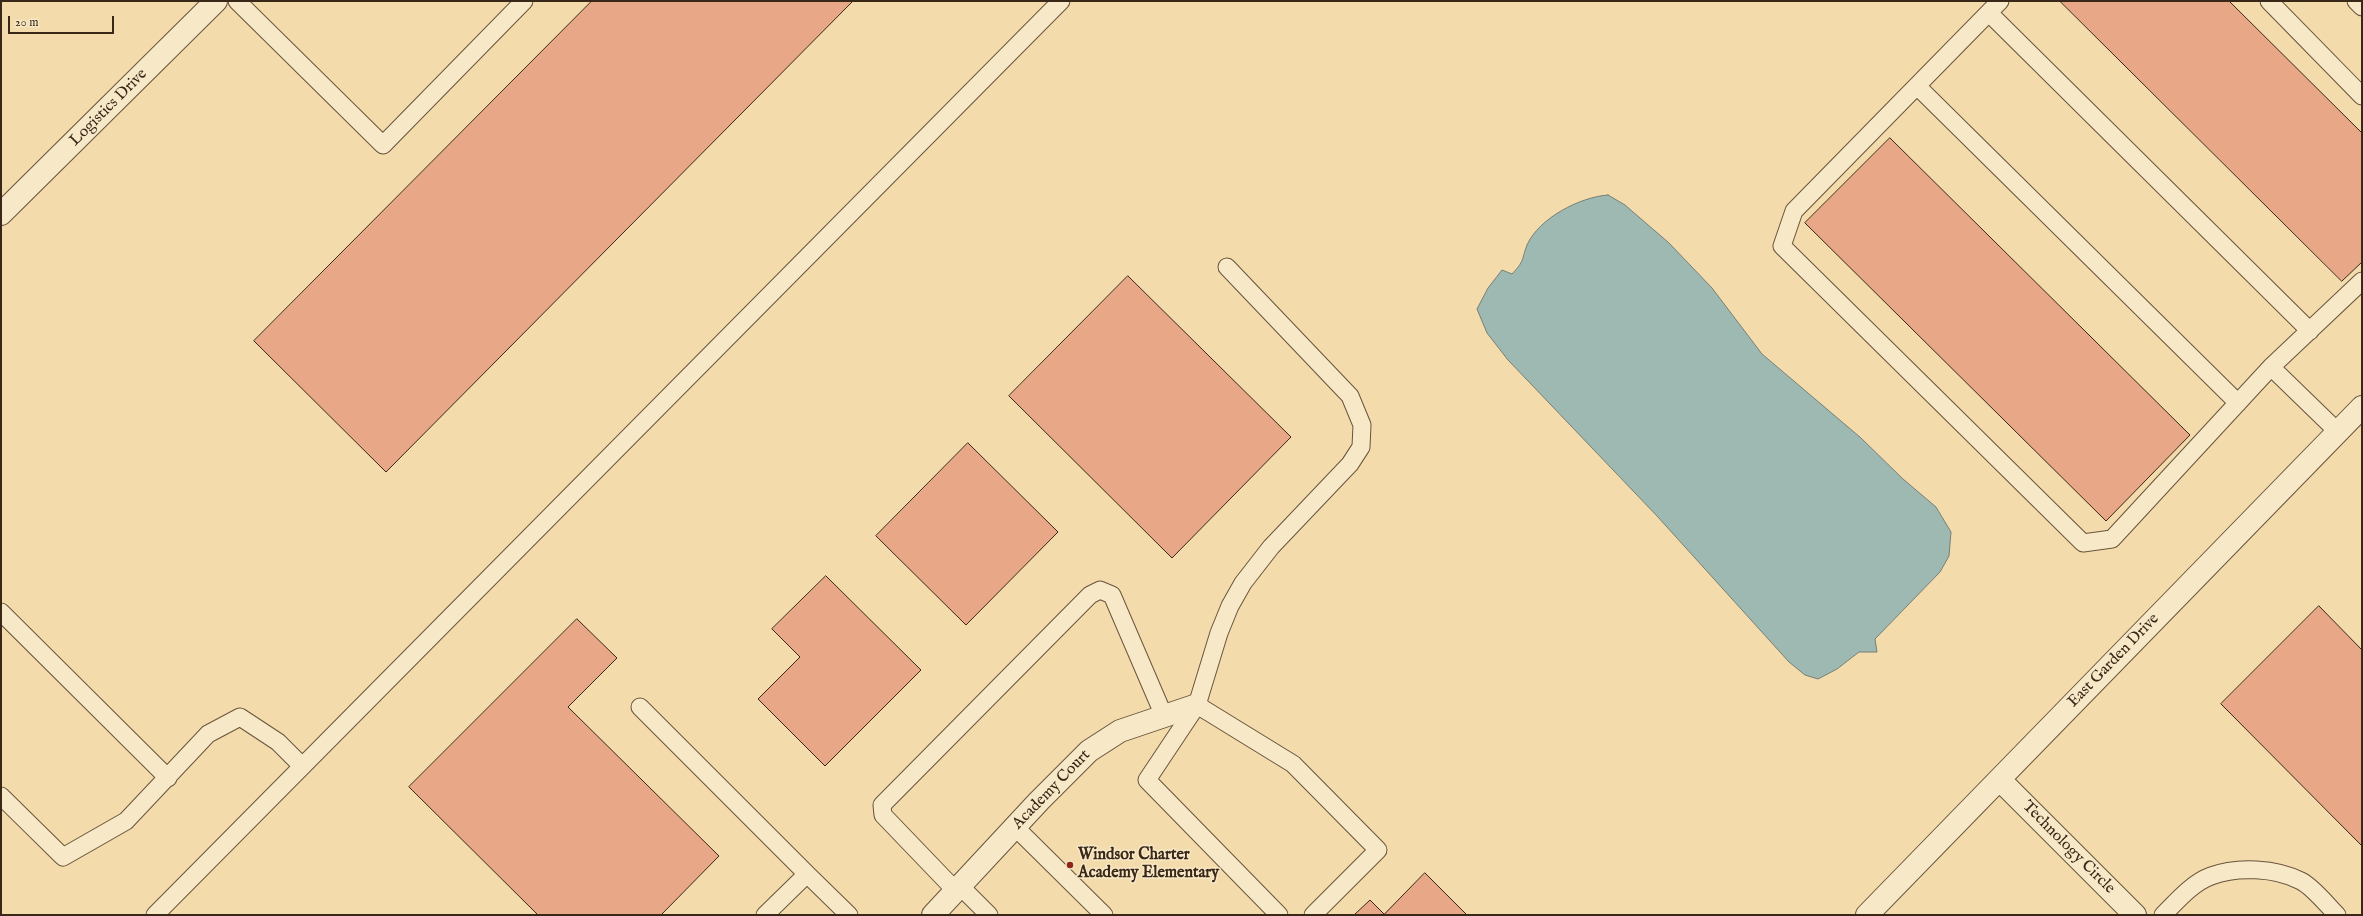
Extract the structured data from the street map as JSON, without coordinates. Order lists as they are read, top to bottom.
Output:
{
  "streets": {
    "street": [
      "Logistics Drive",
      "East Garden Drive",
      "Academy Court",
      "Technology Circle"
    ]
  },
  "crossings": [
    ["East Garden Drive", "Technology Circle"]
  ],
  "places": ["Windsor Charter Academy Elementary"],
  "scale_bar": "20 m"
}
